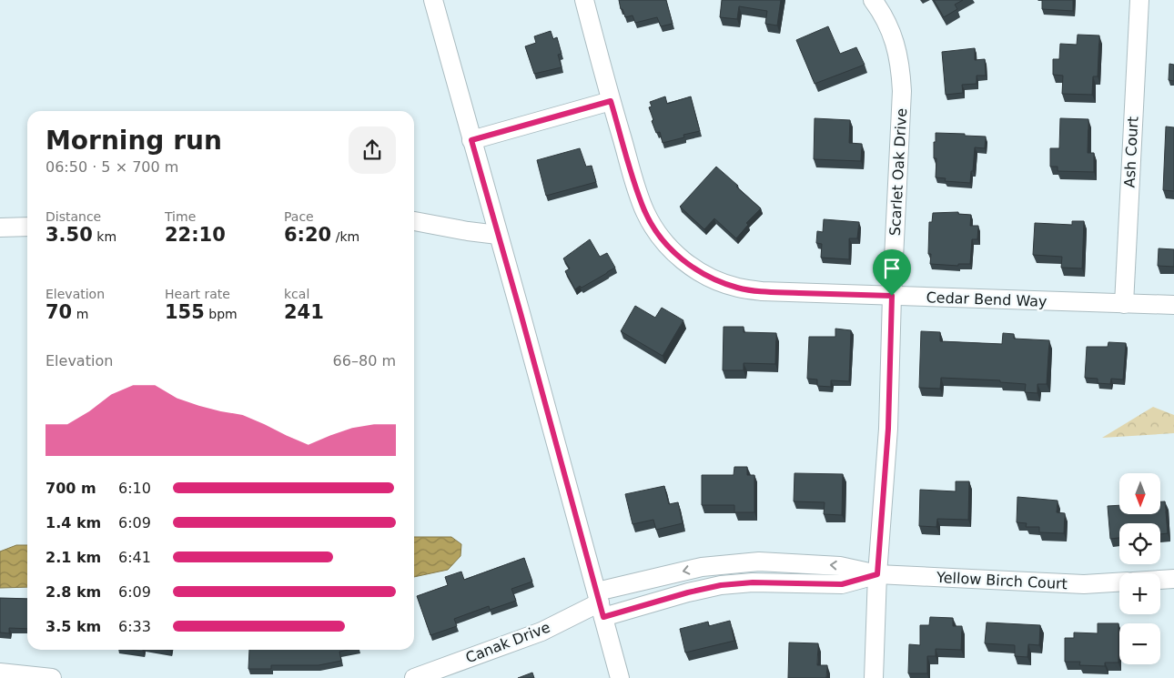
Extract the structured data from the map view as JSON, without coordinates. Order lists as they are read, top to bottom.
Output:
{
  "streets": {
    "street": [
      "Ash Court",
      "Scarlet Oak Drive",
      "Cedar Bend Way",
      "Yellow Birch Court",
      "Canak Drive"
    ]
  },
  "crossings": [
    ["Ash Court", "Cedar Bend Way"],
    ["Scarlet Oak Drive", "Cedar Bend Way"],
    ["Scarlet Oak Drive", "Yellow Birch Court"],
    ["Yellow Birch Court", "Canak Drive"]
  ],
  "north": "bottom",
  "page": {
    "heading": ["Morning run", "06:50 · 5 × 700 m"],
    "stats": [
      ["Distance", "3.50 km"],
      ["Time", "22:10"],
      ["Pace", "6:20 /km"],
      ["Elevation", "70 m"],
      ["Heart rate", "155 bpm"],
      ["kcal", "241"]
    ],
    "chart": ["Elevation", "66–80 m"],
    "list": [
      {
        "name": "700 m",
        "note": "6:10"
      },
      {
        "name": "1.4 km",
        "note": "6:09"
      },
      {
        "name": "2.1 km",
        "note": "6:41"
      },
      {
        "name": "2.8 km",
        "note": "6:09"
      },
      {
        "name": "3.5 km",
        "note": "6:33"
      }
    ],
    "map_buttons": ["+", "−"]
  }
}
